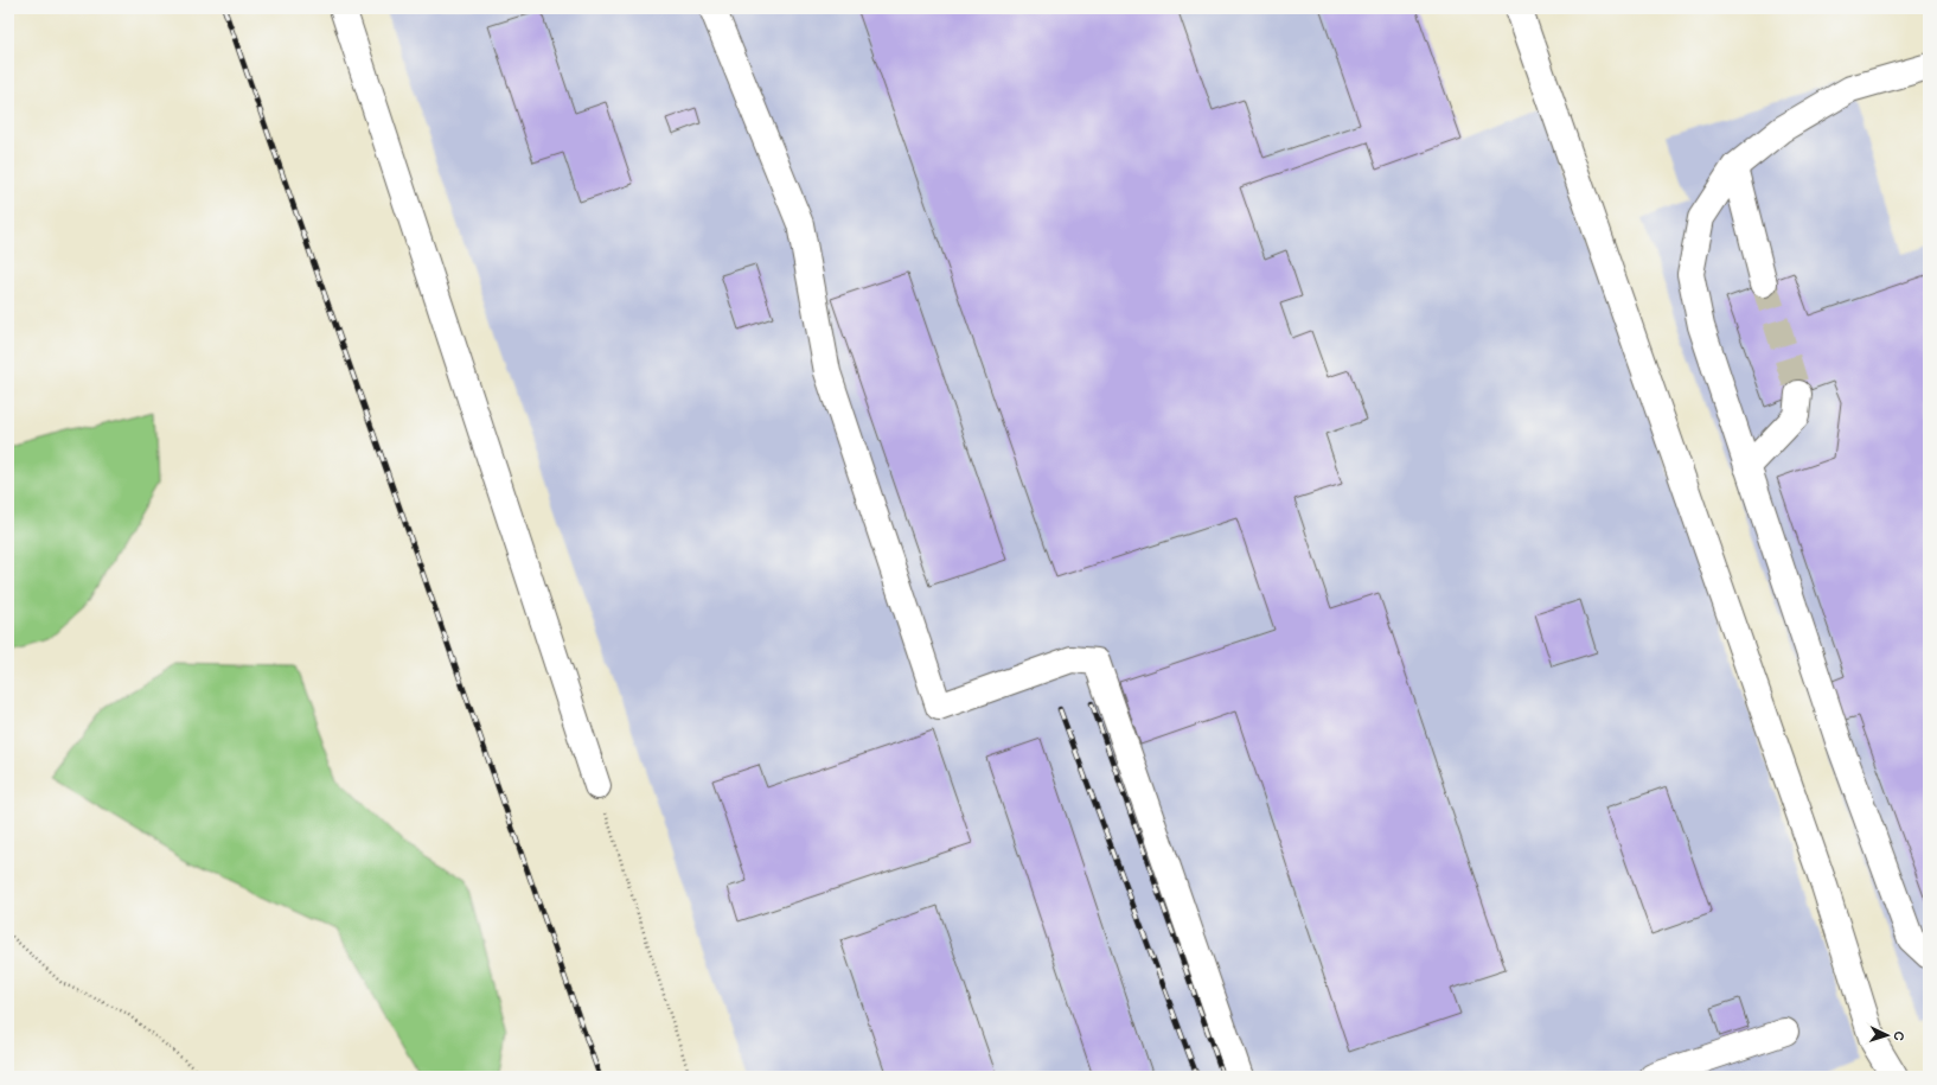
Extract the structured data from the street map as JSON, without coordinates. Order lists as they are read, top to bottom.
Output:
{
  "north": "right"
}
